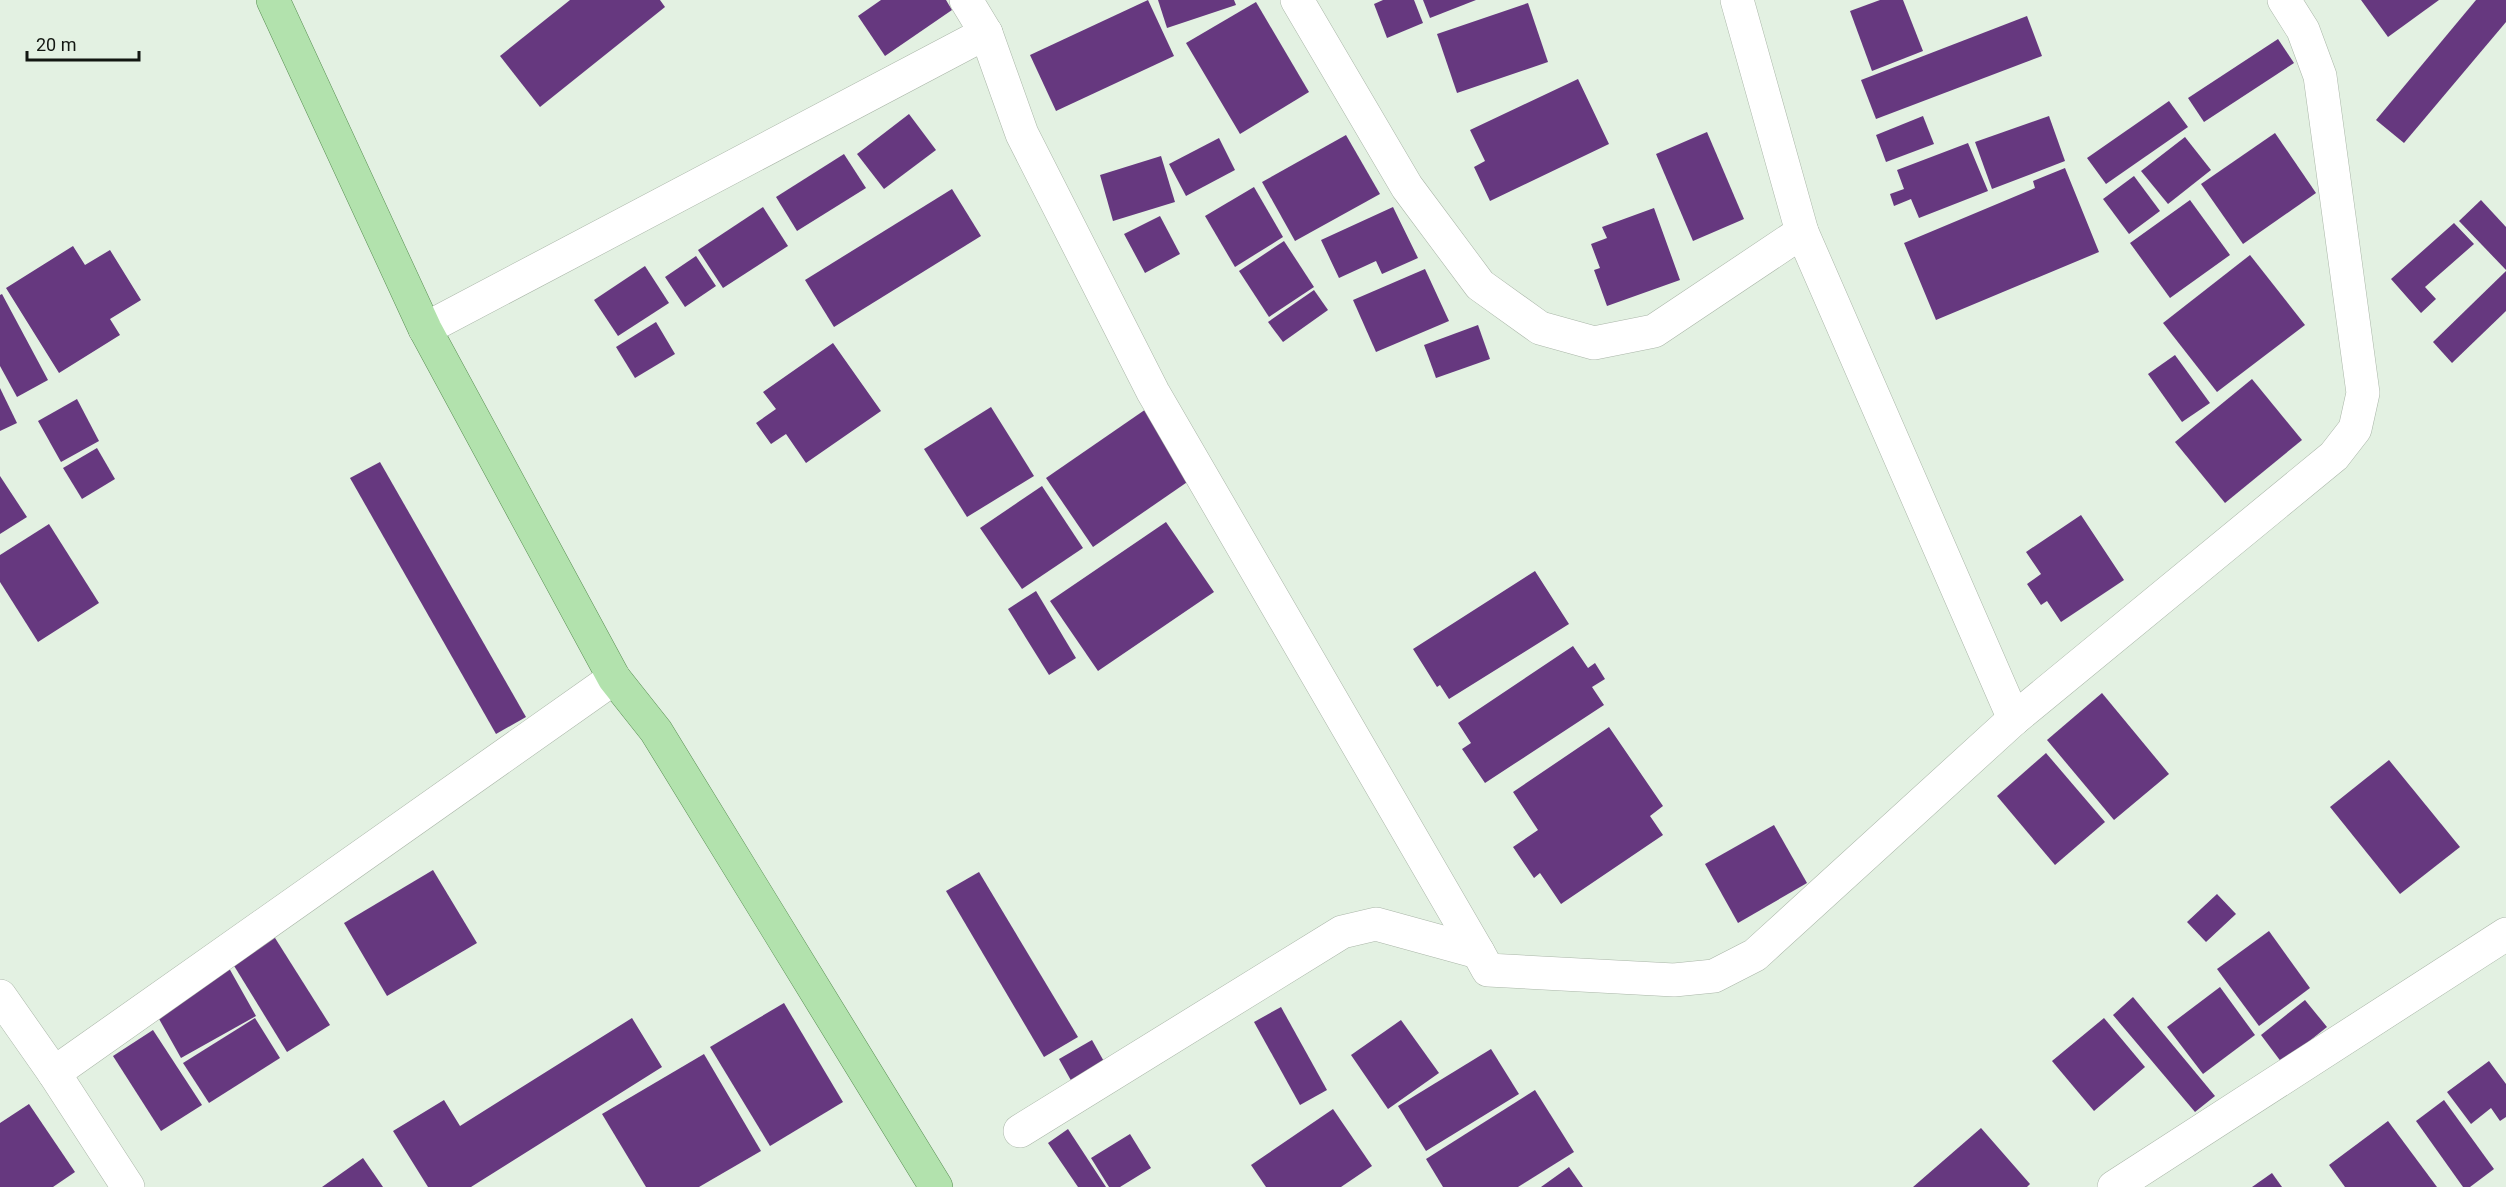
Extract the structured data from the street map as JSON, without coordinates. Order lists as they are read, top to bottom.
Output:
{
  "scale_bar": "20 m"
}
